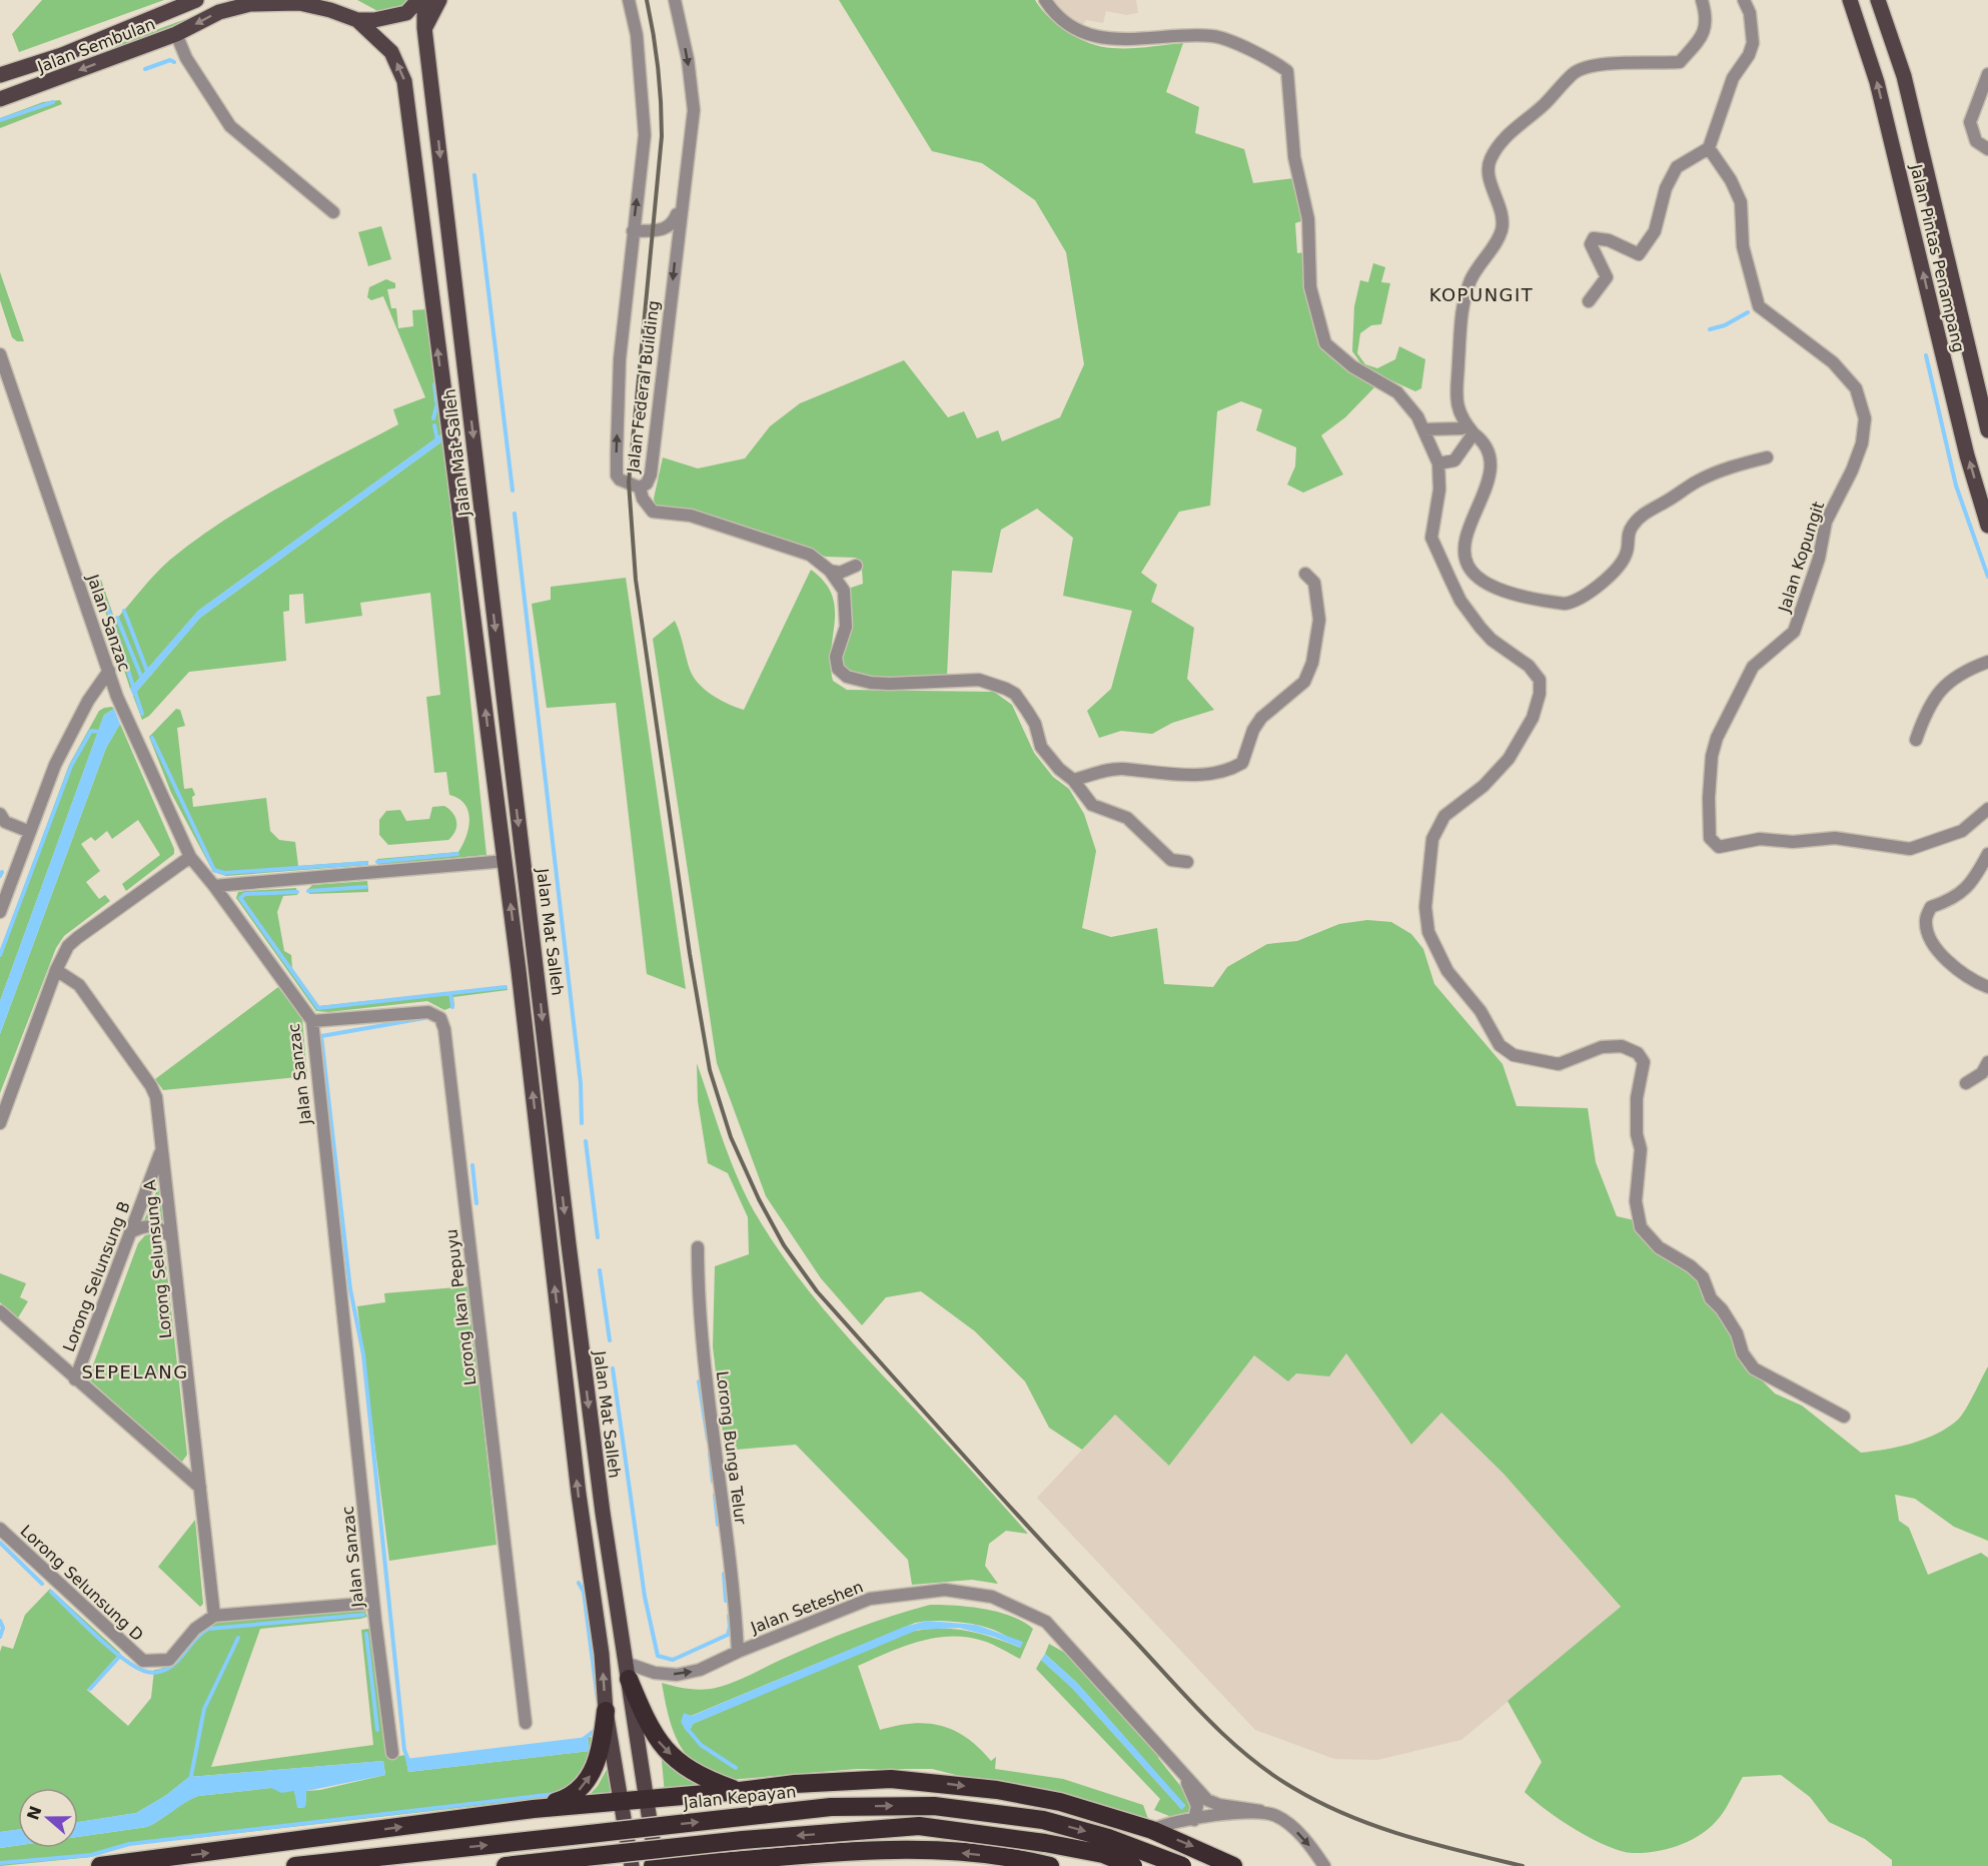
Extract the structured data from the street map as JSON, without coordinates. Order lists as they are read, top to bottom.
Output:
{
  "streets": {
    "highway": ["Jalan Kepayan"],
    "main road": ["Jalan Sembulan", "Jalan Pintas Penampang", "Jalan Mat Salleh"],
    "street": [
      "Jalan Federal Building",
      "Jalan Kopungit",
      "Jalan Sanzac",
      "Lorong Selunsung A",
      "Lorong Selunsung B",
      "Lorong Ikan Pepuyu",
      "Lorong Bunga Telur",
      "Lorong Selunsung D",
      "Jalan Seteshen"
    ]
  },
  "crossings": [
    ["Jalan Sembulan", "Jalan Mat Salleh"],
    ["Jalan Mat Salleh", "Jalan Seteshen"],
    ["Jalan Sanzac", "Lorong Ikan Pepuyu"],
    ["Lorong Selunsung A", "Lorong Selunsung B"],
    ["Lorong Selunsung A", "Lorong Selunsung D"],
    ["Lorong Bunga Telur", "Jalan Seteshen"]
  ],
  "districts": ["KOPUNGIT", "SEPELANG"],
  "north": "left"
}
